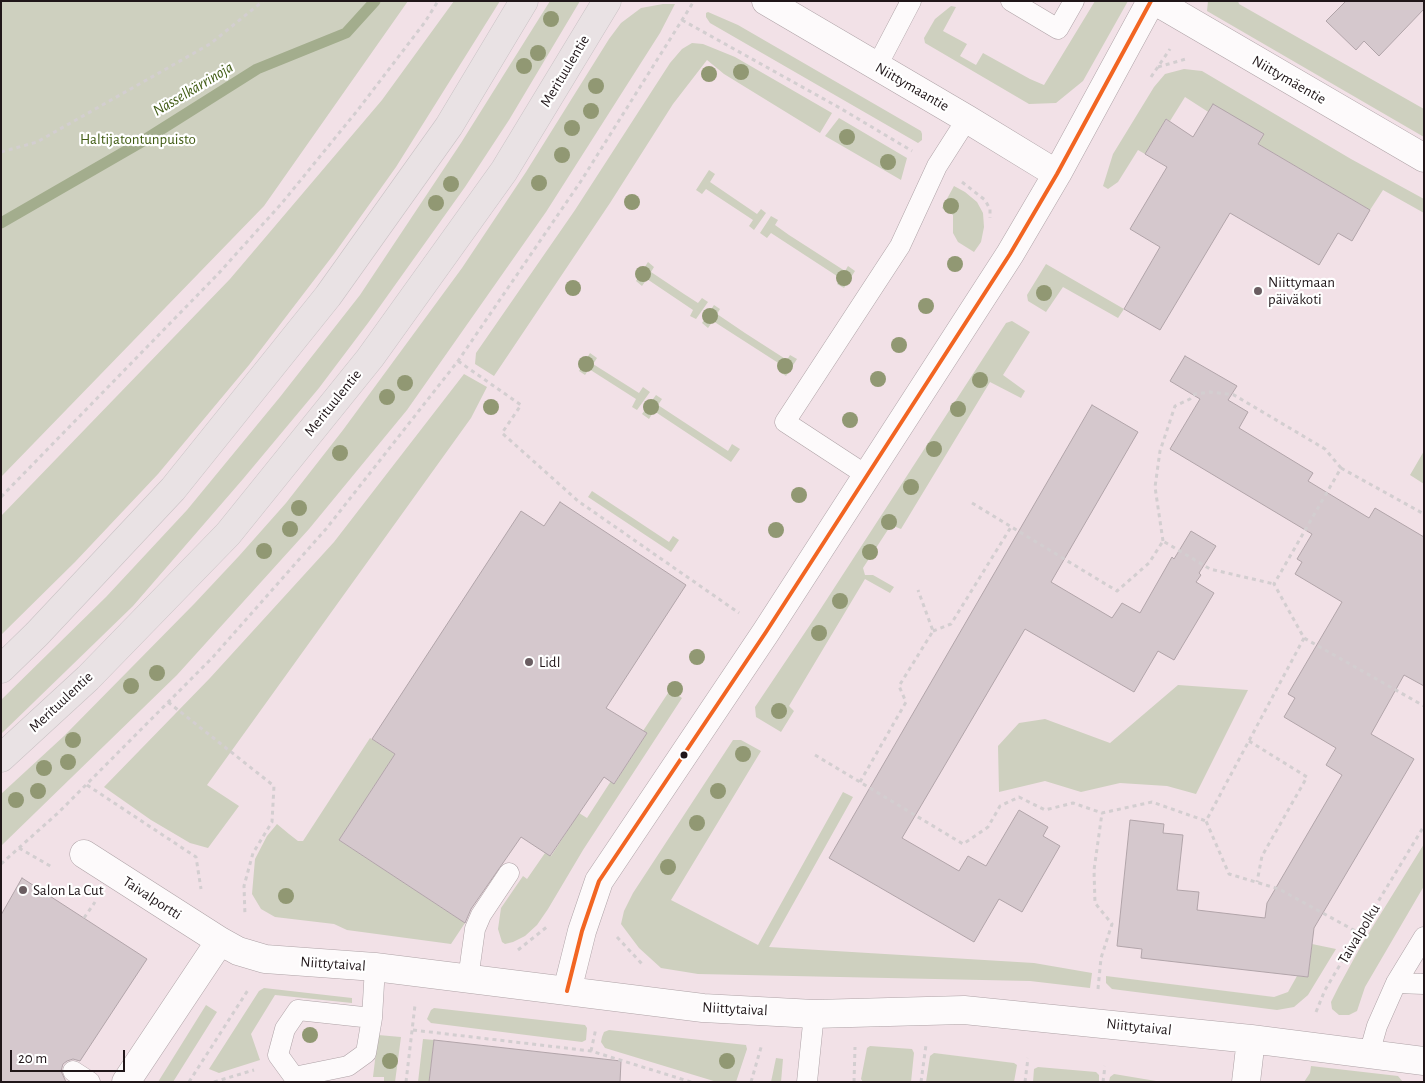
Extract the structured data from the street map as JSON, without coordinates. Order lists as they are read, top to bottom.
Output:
{
  "streets": {
    "main road": ["Merituulentie"],
    "street": [
      "Niittymäentie",
      "Niittymaantie",
      "Taivalportti",
      "Niittytaival"
    ],
    "path": ["Taivalpolku"]
  },
  "crossings": [
    ["Taivalportti", "Niittytaival"],
    ["Taivalpolku", "Niittytaival"]
  ],
  "water": ["Nässelkärrinoja"],
  "parks": ["Haltijatontunpuisto"],
  "places": ["Niittymaan päiväkoti", "Lidl", "Salon La Cut"],
  "scale_bar": "20 m"
}
